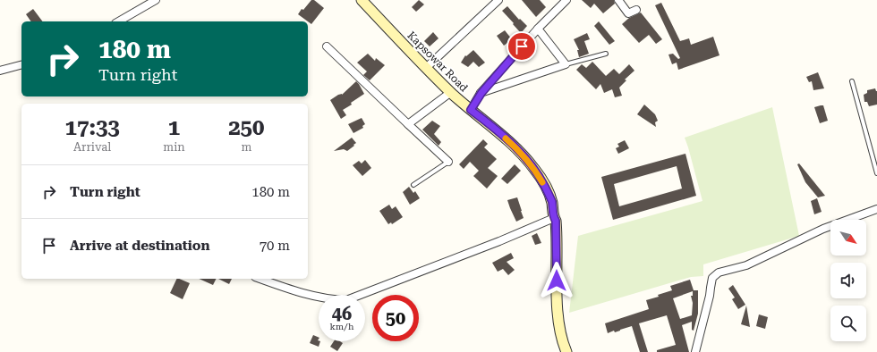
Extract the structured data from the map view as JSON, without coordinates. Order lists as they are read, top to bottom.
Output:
{
  "streets": {
    "main road": ["Kapsowar Road"]
  },
  "north": "bottom right",
  "page": {
    "turn": ["180 m", "Turn right"],
    "eta": [
      "17:33",
      "Arrival",
      "1",
      "min",
      "250",
      "m"
    ],
    "list": [
      {
        "name": "Turn right",
        "value": "180 m"
      },
      {
        "name": "Arrive at destination",
        "value": "70 m"
      }
    ],
    "speed": "46 km/h",
    "limit": "50"
  }
}
